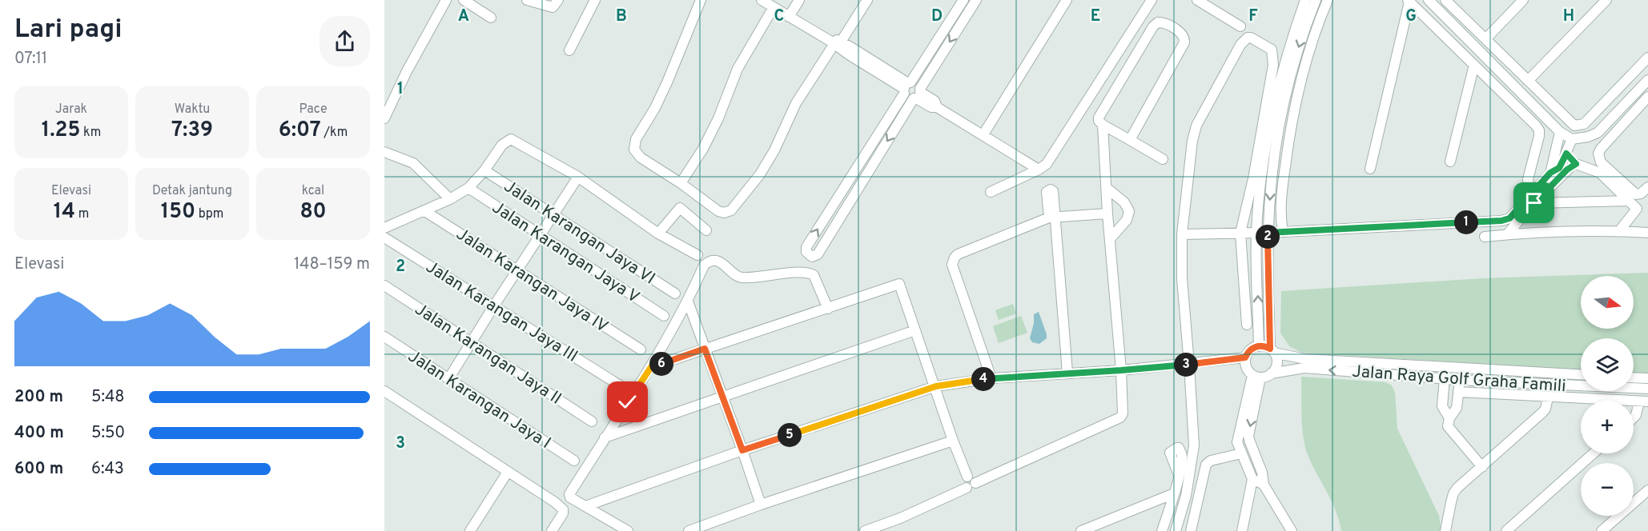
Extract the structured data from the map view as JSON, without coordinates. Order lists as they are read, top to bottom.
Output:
{
  "streets": {
    "street": [
      "Jalan Karangan Jaya VI",
      "Jalan Karangan Jaya V",
      "Jalan Karangan Jaya IV",
      "Jalan Karangan Jaya III",
      "Jalan Karangan Jaya II",
      "Jalan Raya Golf Graha Famili",
      "Jalan Karangan Jaya I"
    ]
  },
  "north": "right",
  "page": {
    "heading": ["Lari pagi", "07:11"],
    "stats": [
      ["Jarak", "1.25 km"],
      ["Waktu", "7:39"],
      ["Pace", "6:07 /km"],
      ["Elevasi", "14 m"],
      ["Detak jantung", "150 bpm"],
      ["kcal", "80"]
    ],
    "pins": [
      "1",
      "2",
      "6",
      "3",
      "4",
      "5"
    ],
    "chart": ["Elevasi", "148–159 m"],
    "map_buttons": ["+", "−"],
    "list": [
      {
        "name": "200 m",
        "note": "5:48"
      },
      {
        "name": "400 m",
        "note": "5:50"
      },
      {
        "name": "600 m",
        "note": "6:43"
      }
    ]
  },
  "grid": {
    "columns": [
      "A",
      "B",
      "C",
      "D",
      "E",
      "F",
      "G",
      "H"
    ],
    "rows": ["1", "2", "3"]
  }
}
